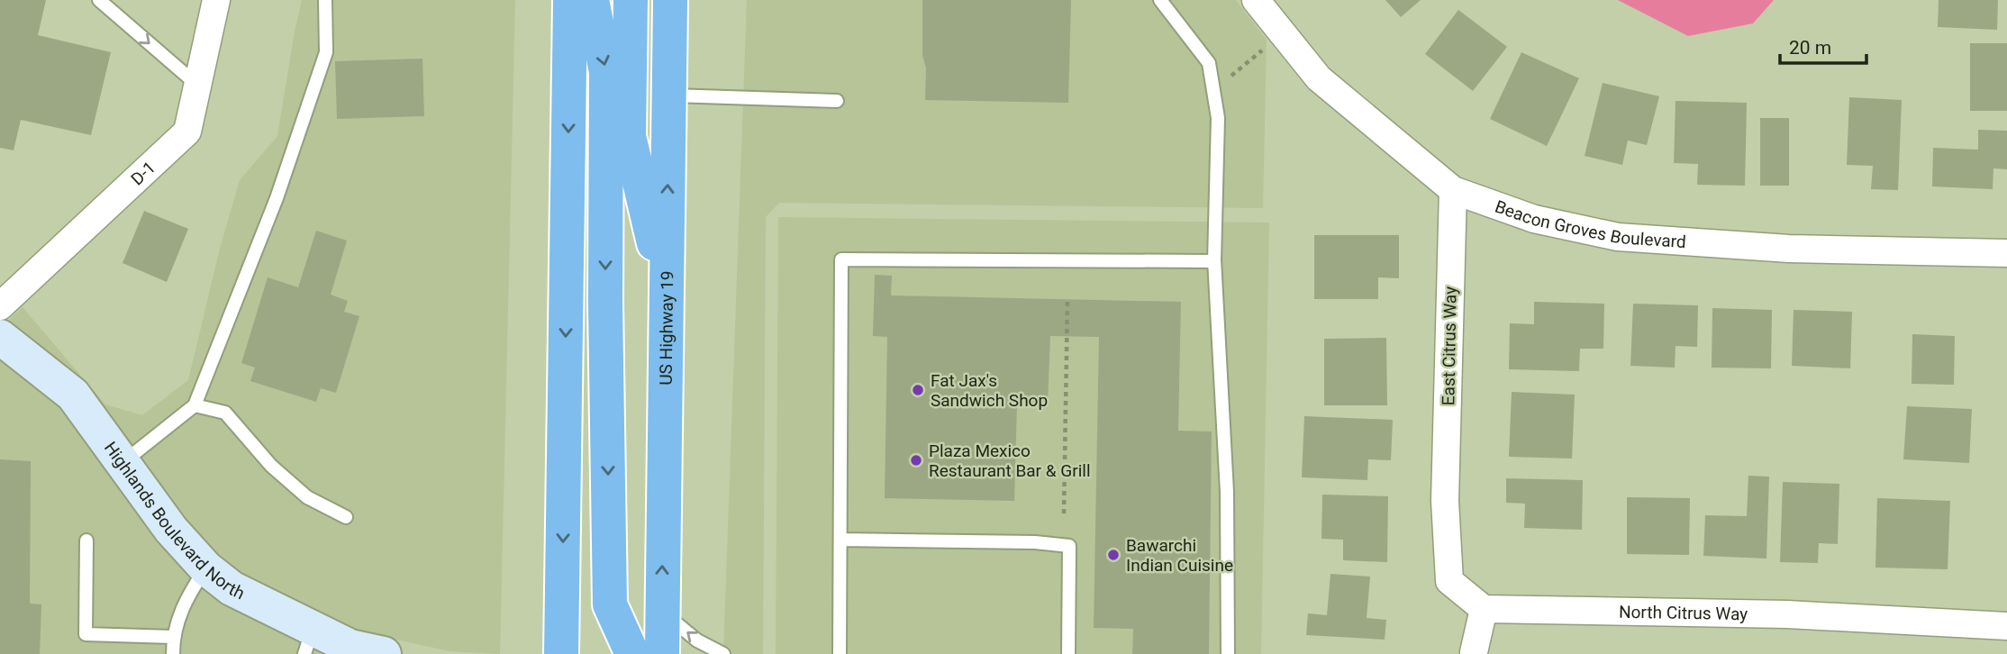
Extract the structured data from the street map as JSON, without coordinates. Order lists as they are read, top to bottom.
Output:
{
  "streets": {
    "highway": ["US Highway 19"],
    "street": [
      "D-1",
      "Beacon Groves Boulevard",
      "East Citrus Way",
      "Highlands Boulevard North",
      "North Citrus Way"
    ]
  },
  "crossings": [
    ["Beacon Groves Boulevard", "East Citrus Way"],
    ["East Citrus Way", "North Citrus Way"]
  ],
  "places": ["Fat Jax's Sandwich Shop", "Plaza Mexico Restaurant Bar & Grill", "Bawarchi Indian Cuisine"],
  "scale_bar": "20 m"
}
